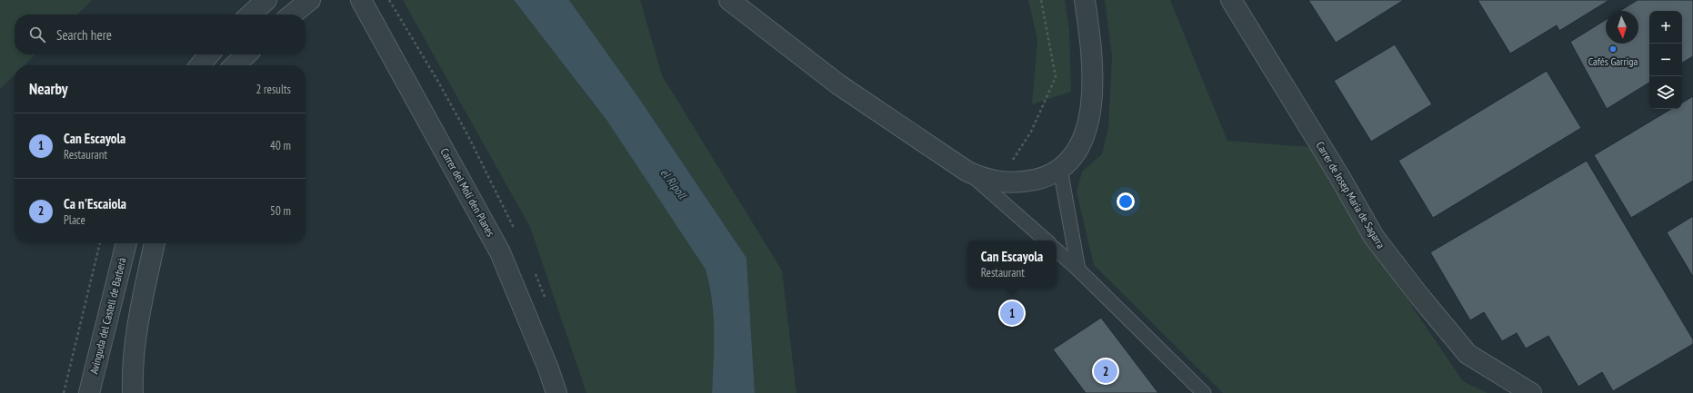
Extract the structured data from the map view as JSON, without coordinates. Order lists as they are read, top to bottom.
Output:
{
  "streets": {
    "street": ["Carrer del Molí den Planes", "Carrer de Josep Maria de Sagarra", "Avinguda del Castell de Barberà"]
  },
  "water": ["el Ripoll"],
  "places": ["Cafés Garriga"],
  "north": "bottom",
  "page": {
    "map_buttons": ["+", "−"],
    "search": "Search here",
    "heading": ["Nearby", "2 results"],
    "list": [
      {
        "mark": "1",
        "name": "Can Escayola",
        "note": "Restaurant",
        "value": "40 m"
      },
      {
        "mark": "2",
        "name": "Ca n'Escaiola",
        "note": "Place",
        "value": "50 m"
      }
    ],
    "popup": ["Can Escayola", "Restaurant"],
    "pins": ["1", "2"]
  }
}
